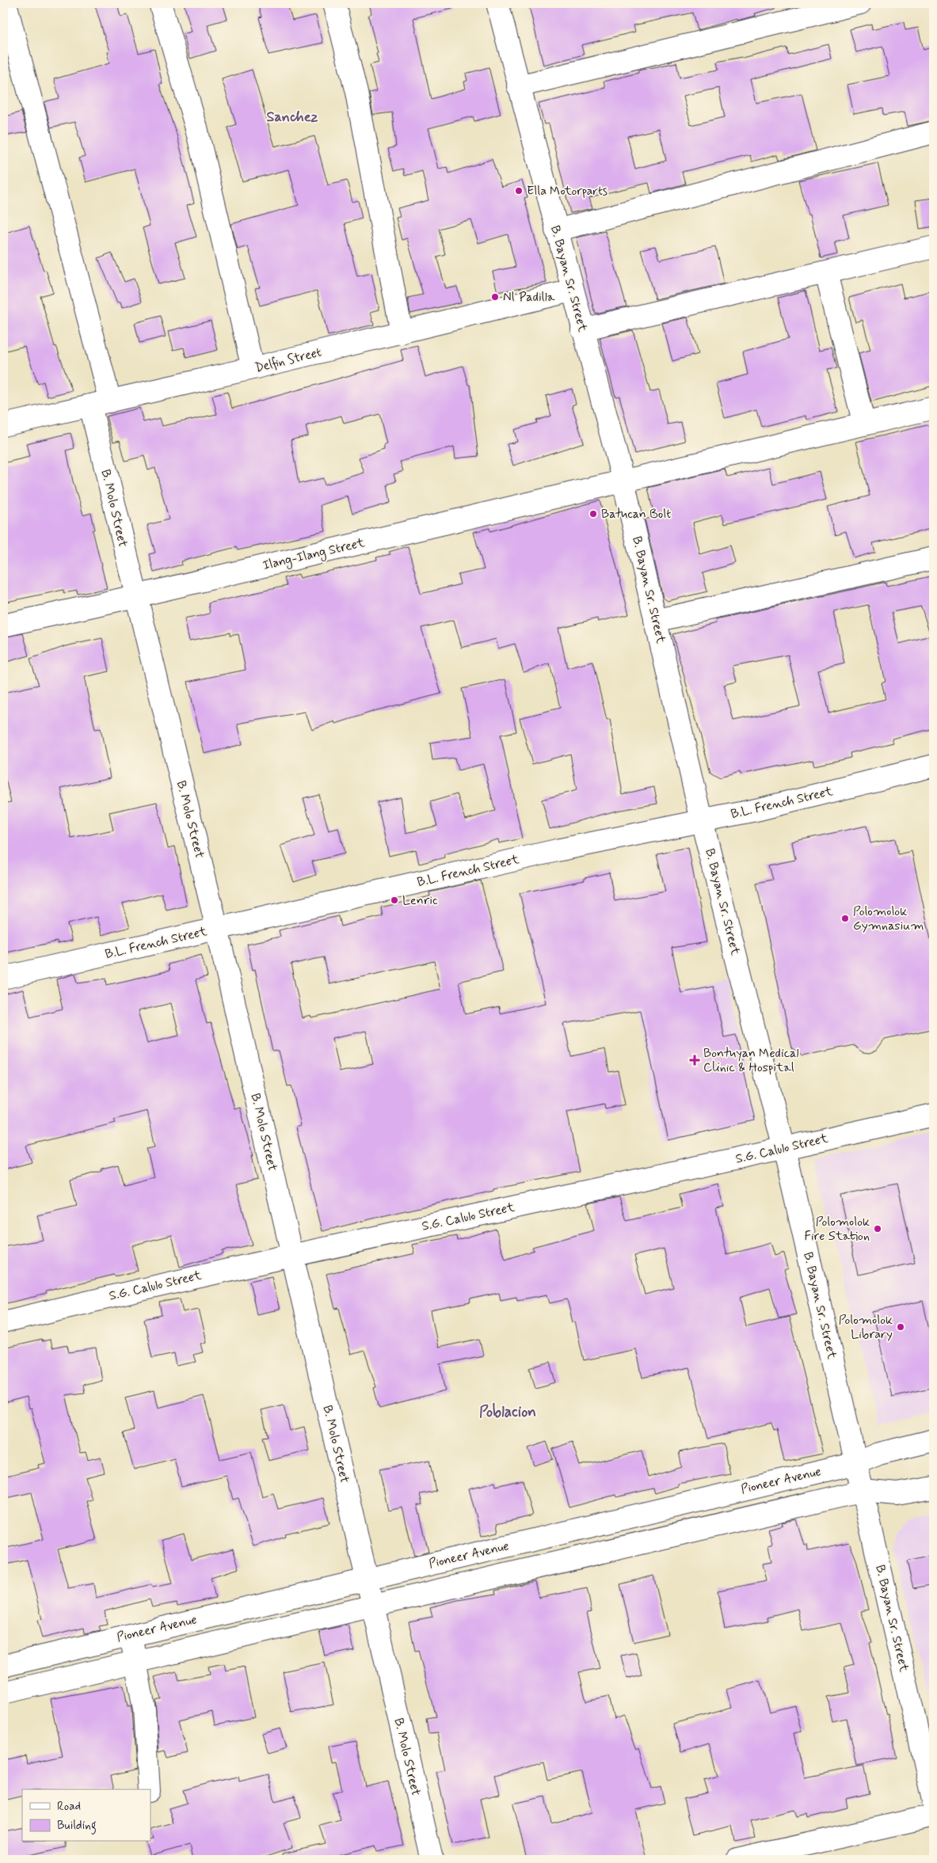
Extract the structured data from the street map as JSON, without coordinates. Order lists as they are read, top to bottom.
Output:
{
  "streets": {
    "street": [
      "B. Bayan Sr. Street",
      "Delfin Street",
      "B. Molo Street",
      "Ilang-Ilang Street",
      "B.L. French Street",
      "S.G. Calulo Street",
      "Pioneer Avenue"
    ]
  },
  "crossings": [
    ["B. Bayan Sr. Street", "Delfin Street"],
    ["B. Bayan Sr. Street", "Ilang-Ilang Street"],
    ["B. Bayan Sr. Street", "B.L. French Street"],
    ["B. Bayan Sr. Street", "S.G. Calulo Street"],
    ["B. Bayan Sr. Street", "Pioneer Avenue"],
    ["Delfin Street", "B. Molo Street"],
    ["B. Molo Street", "Ilang-Ilang Street"],
    ["B. Molo Street", "B.L. French Street"],
    ["B. Molo Street", "S.G. Calulo Street"],
    ["B. Molo Street", "Pioneer Avenue"]
  ],
  "districts": ["Sanchez", "Poblacion"],
  "places": {
    "other": [
      "Ella Motorparts",
      "Nl Padilla",
      "Batucan Bolt",
      "Lenric",
      "Polomolok Gymnasium",
      "Polomolok Fire Station",
      "Polomolok Library"
    ],
    "health": ["Bontuyan Medical Clinic & Hospital"]
  },
  "legend": ["Road", "Building"]
}
